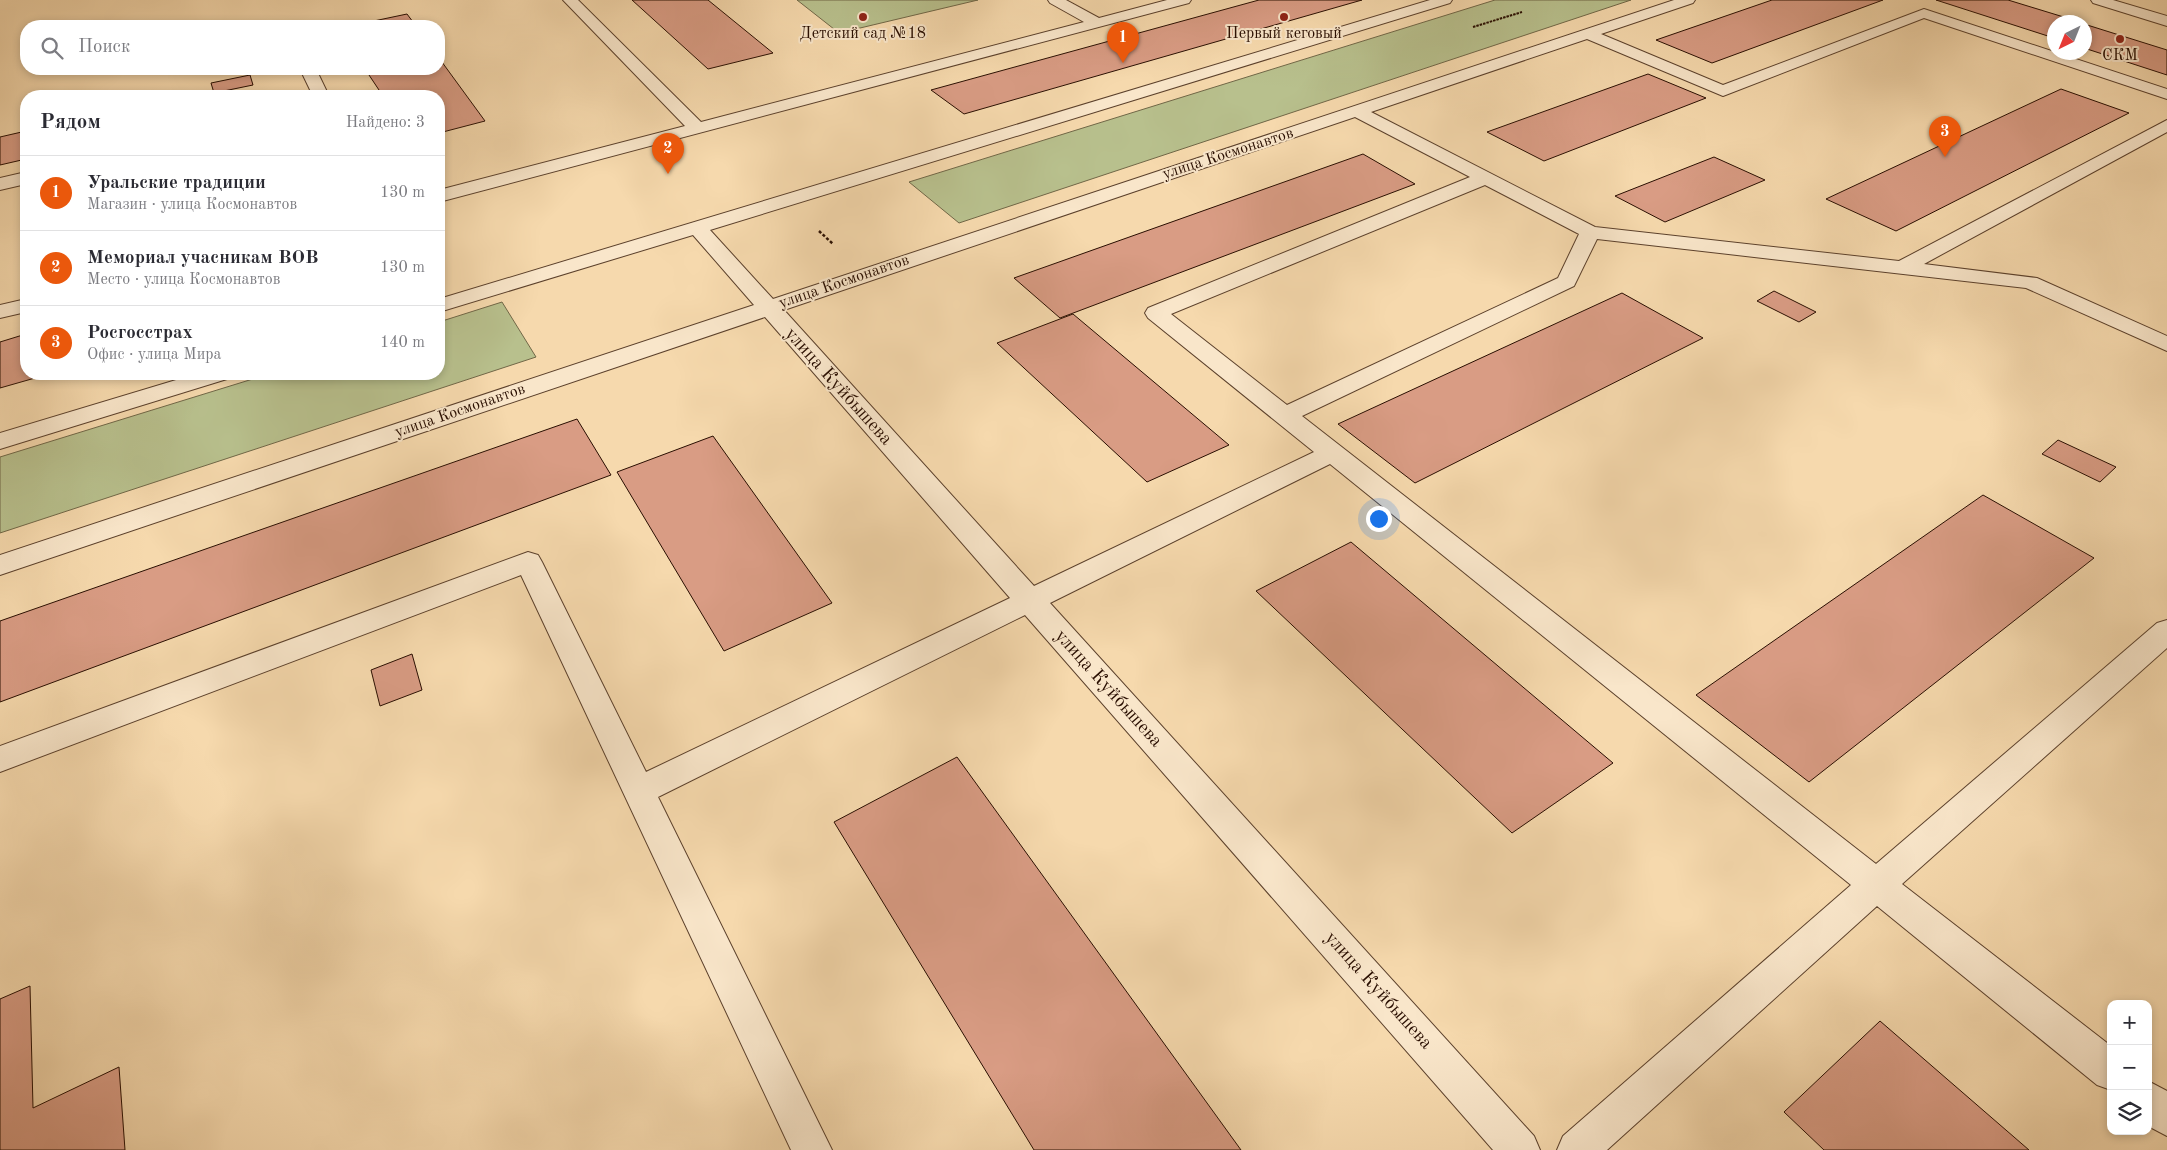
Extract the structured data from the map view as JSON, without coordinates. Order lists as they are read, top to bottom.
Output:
{
  "streets": {
    "street": ["улица Космонавтов", "улица Куйбышева"]
  },
  "crossings": [
    ["улица Космонавтов", "улица Куйбышева"]
  ],
  "places": ["Детский сад №18", "Первый кеговый", "СКМ"],
  "north": "bottom left",
  "page": {
    "search": "Поиск",
    "pins": ["1", "3", "2"],
    "heading": ["Рядом", "Найдено: 3"],
    "list": [
      {
        "mark": "1",
        "name": "Уральские традиции",
        "note": "Магазин · улица Космонавтов",
        "value": "130 m"
      },
      {
        "mark": "2",
        "name": "Мемориал учасникам ВОВ",
        "note": "Место · улица Космонавтов",
        "value": "130 m"
      },
      {
        "mark": "3",
        "name": "Росгосстрах",
        "note": "Офис · улица Мира",
        "value": "140 m"
      }
    ],
    "map_buttons": ["+", "−"]
  }
}
